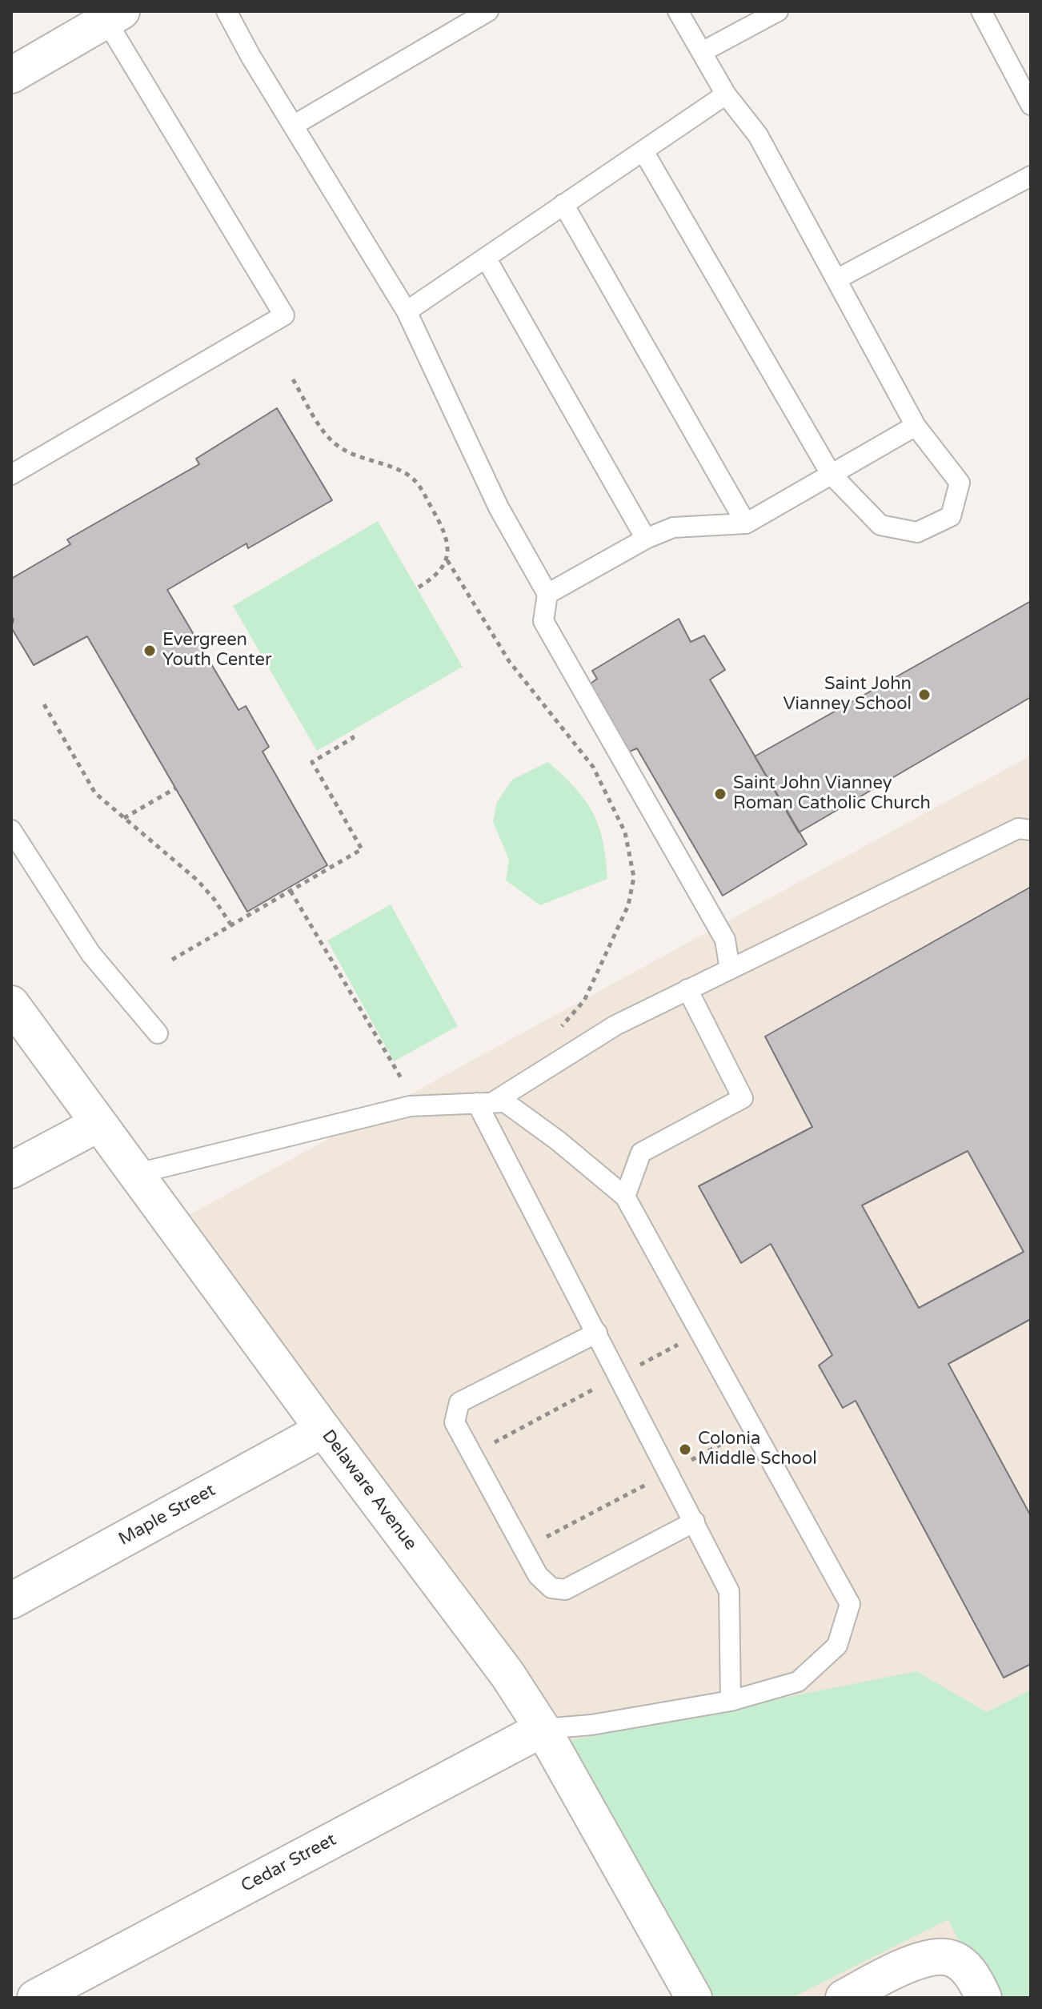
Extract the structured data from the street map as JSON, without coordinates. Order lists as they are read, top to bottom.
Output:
{
  "streets": {
    "street": ["Delaware Avenue", "Maple Street", "Cedar Street"]
  },
  "crossings": [
    ["Delaware Avenue", "Maple Street"],
    ["Delaware Avenue", "Cedar Street"]
  ],
  "places": [
    "Evergreen Youth Center",
    "Saint John Vianney School",
    "Saint John Vianney Roman Catholic Church",
    "Colonia Middle School"
  ]
}
